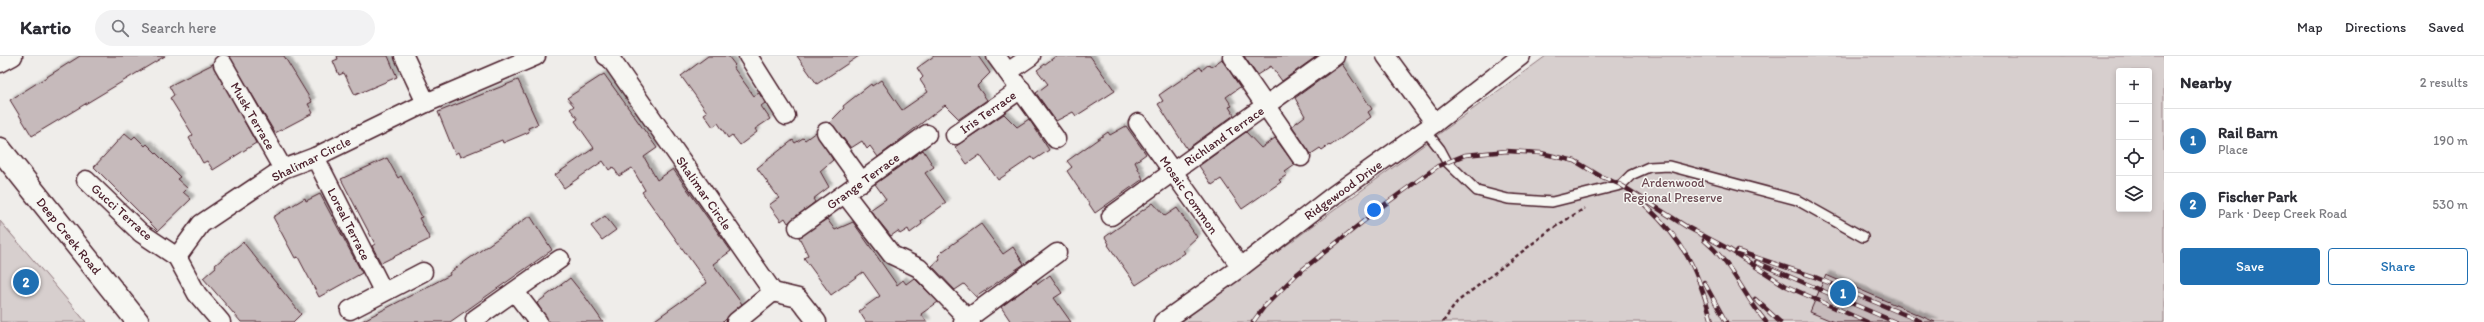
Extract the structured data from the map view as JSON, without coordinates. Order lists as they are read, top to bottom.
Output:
{
  "streets": {
    "street": [
      "Iris Terrace",
      "Musk Terrace",
      "Richland Terrace",
      "Shalimar Circle",
      "Grange Terrace",
      "Ridgewood Drive",
      "Mosaic Common",
      "Gucci Terrace",
      "Loreal Terrace",
      "Deep Creek Road"
    ]
  },
  "crossings": [
    ["Musk Terrace", "Shalimar Circle"],
    ["Richland Terrace", "Mosaic Common"],
    ["Shalimar Circle", "Gucci Terrace"],
    ["Shalimar Circle", "Loreal Terrace"],
    ["Ridgewood Drive", "Mosaic Common"]
  ],
  "parks": ["Ardenwood Regional Preserve"],
  "page": {
    "header": "Kartio",
    "search": "Search here",
    "nav": ["Map", "Directions", "Saved"],
    "heading": ["Nearby", "2 results"],
    "map_buttons": ["+", "−"],
    "list": [
      {
        "mark": "1",
        "name": "Rail Barn",
        "note": "Place",
        "value": "190 m"
      },
      {
        "mark": "2",
        "name": "Fischer Park",
        "note": "Park · Deep Creek Road",
        "value": "530 m"
      }
    ],
    "buttons": ["Save", "Share"],
    "pins": ["2", "1"]
  }
}
